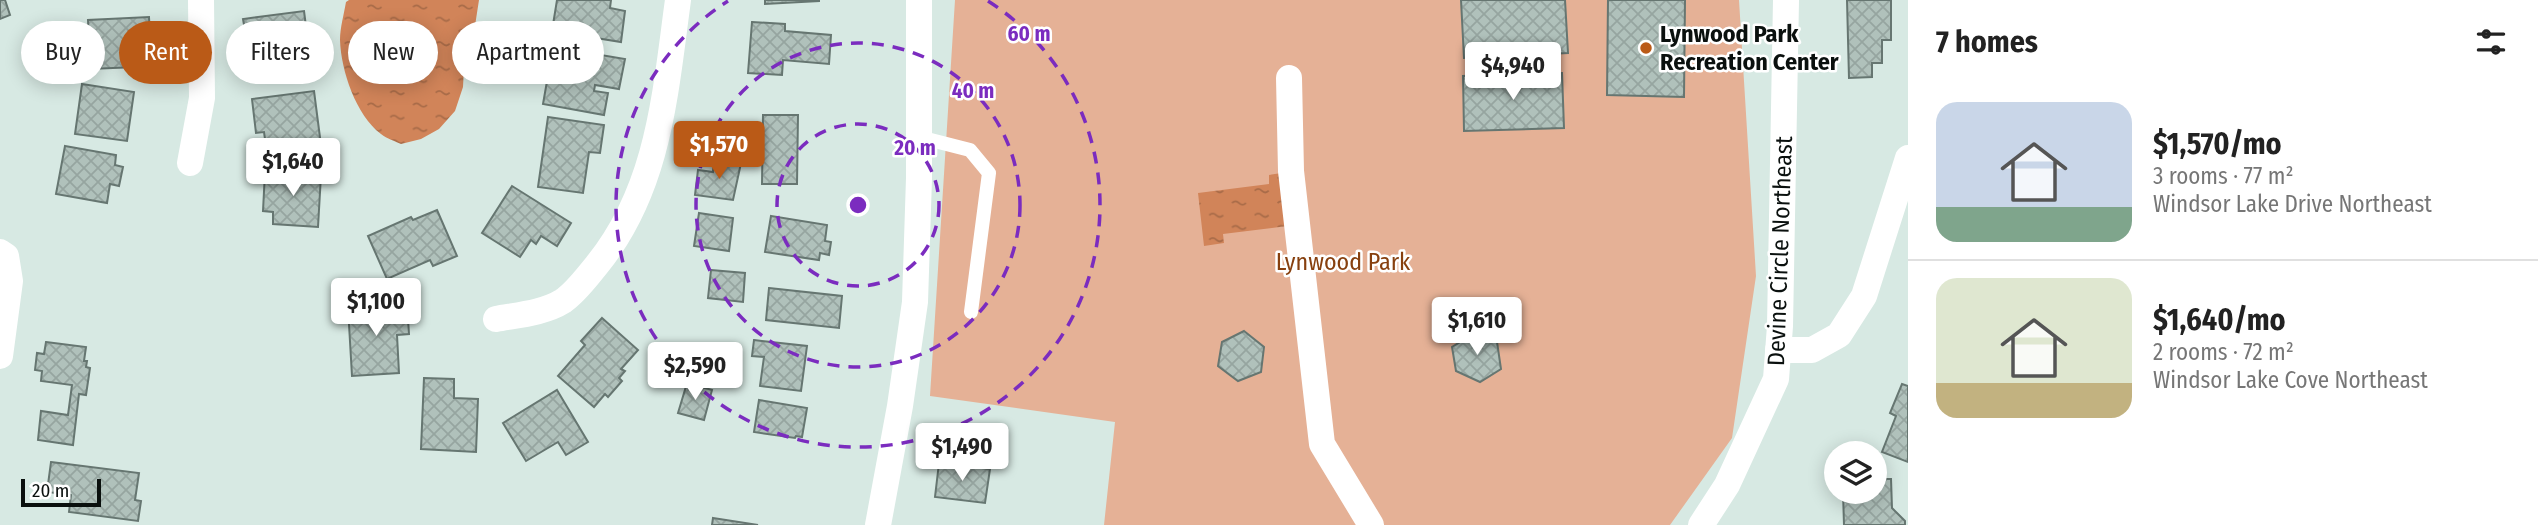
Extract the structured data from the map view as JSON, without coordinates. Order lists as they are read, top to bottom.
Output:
{
  "streets": {
    "street": ["Devine Circle Northeast"]
  },
  "parks": ["Lynwood Park"],
  "places": ["Lynwood Park Recreation Center"],
  "scale_bar": "20 m",
  "page": {
    "heading": "7 homes",
    "chip": [
      "Buy",
      "Rent",
      "Filters",
      "New",
      "Apartment"
    ],
    "price": [
      "$4,940",
      "$1,570",
      "$1,640",
      "$1,100",
      "$1,610",
      "$2,590",
      "$1,490"
    ],
    "list": [
      {
        "name": "$1,570/mo",
        "note": "3 rooms · 77 m² · Windsor Lake Drive Northeast"
      },
      {
        "name": "$1,640/mo",
        "note": "2 rooms · 72 m² · Windsor Lake Cove Northeast"
      }
    ],
    "scale": "20 m"
  },
  "rings": ["60 m", "40 m", "20 m"]
}
